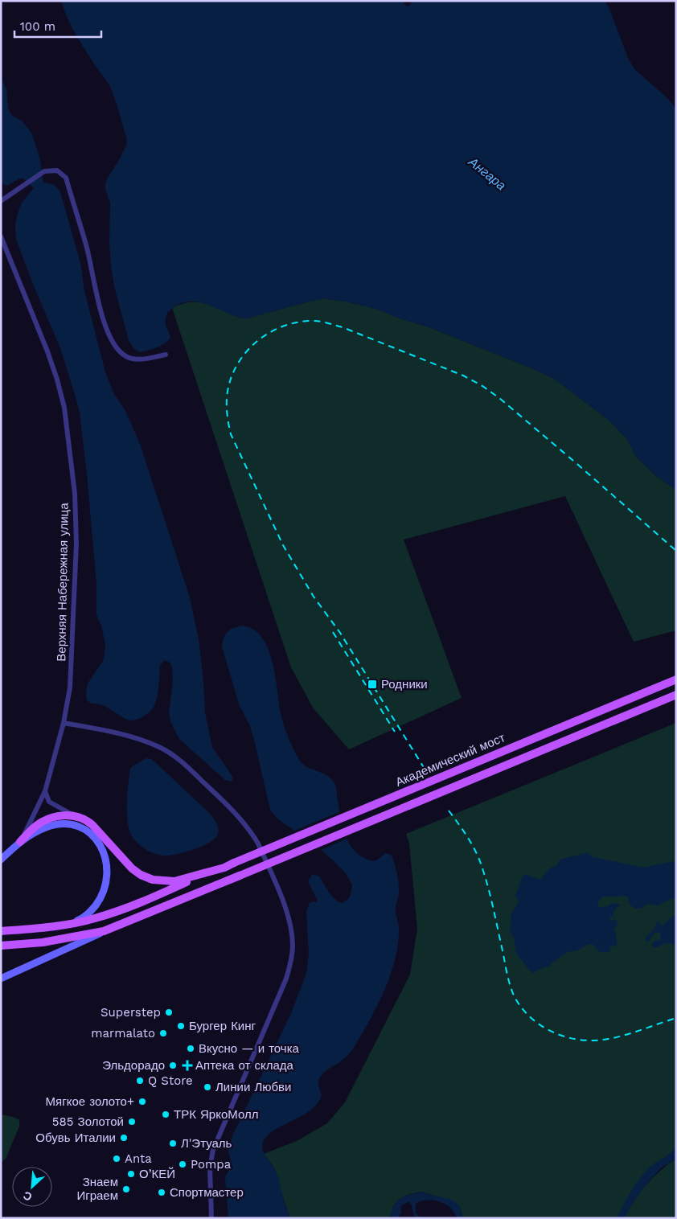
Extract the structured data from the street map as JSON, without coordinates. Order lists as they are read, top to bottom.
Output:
{
  "streets": {
    "main road": ["Академический мост"],
    "street": ["Верхняя Набережная улица"]
  },
  "water": ["Ангара"],
  "places": {
    "transit": ["Родники"],
    "other": [
      "Superstep",
      "Бургер Кинг",
      "marmalato",
      "Вкусно — и точка",
      "Эльдорадо",
      "Q Store",
      "Линии Любви",
      "Мягкое золото+",
      "ТРК ЯркоМолл",
      "585 Золотой",
      "Обувь Италии",
      "Л'Этуаль",
      "Anta",
      "Pompa",
      "О’КЕЙ",
      "Знаем Играем",
      "Спортмастер"
    ],
    "health": ["Аптека от склада"]
  },
  "scale_bar": "100 m",
  "north": "bottom left"
}
